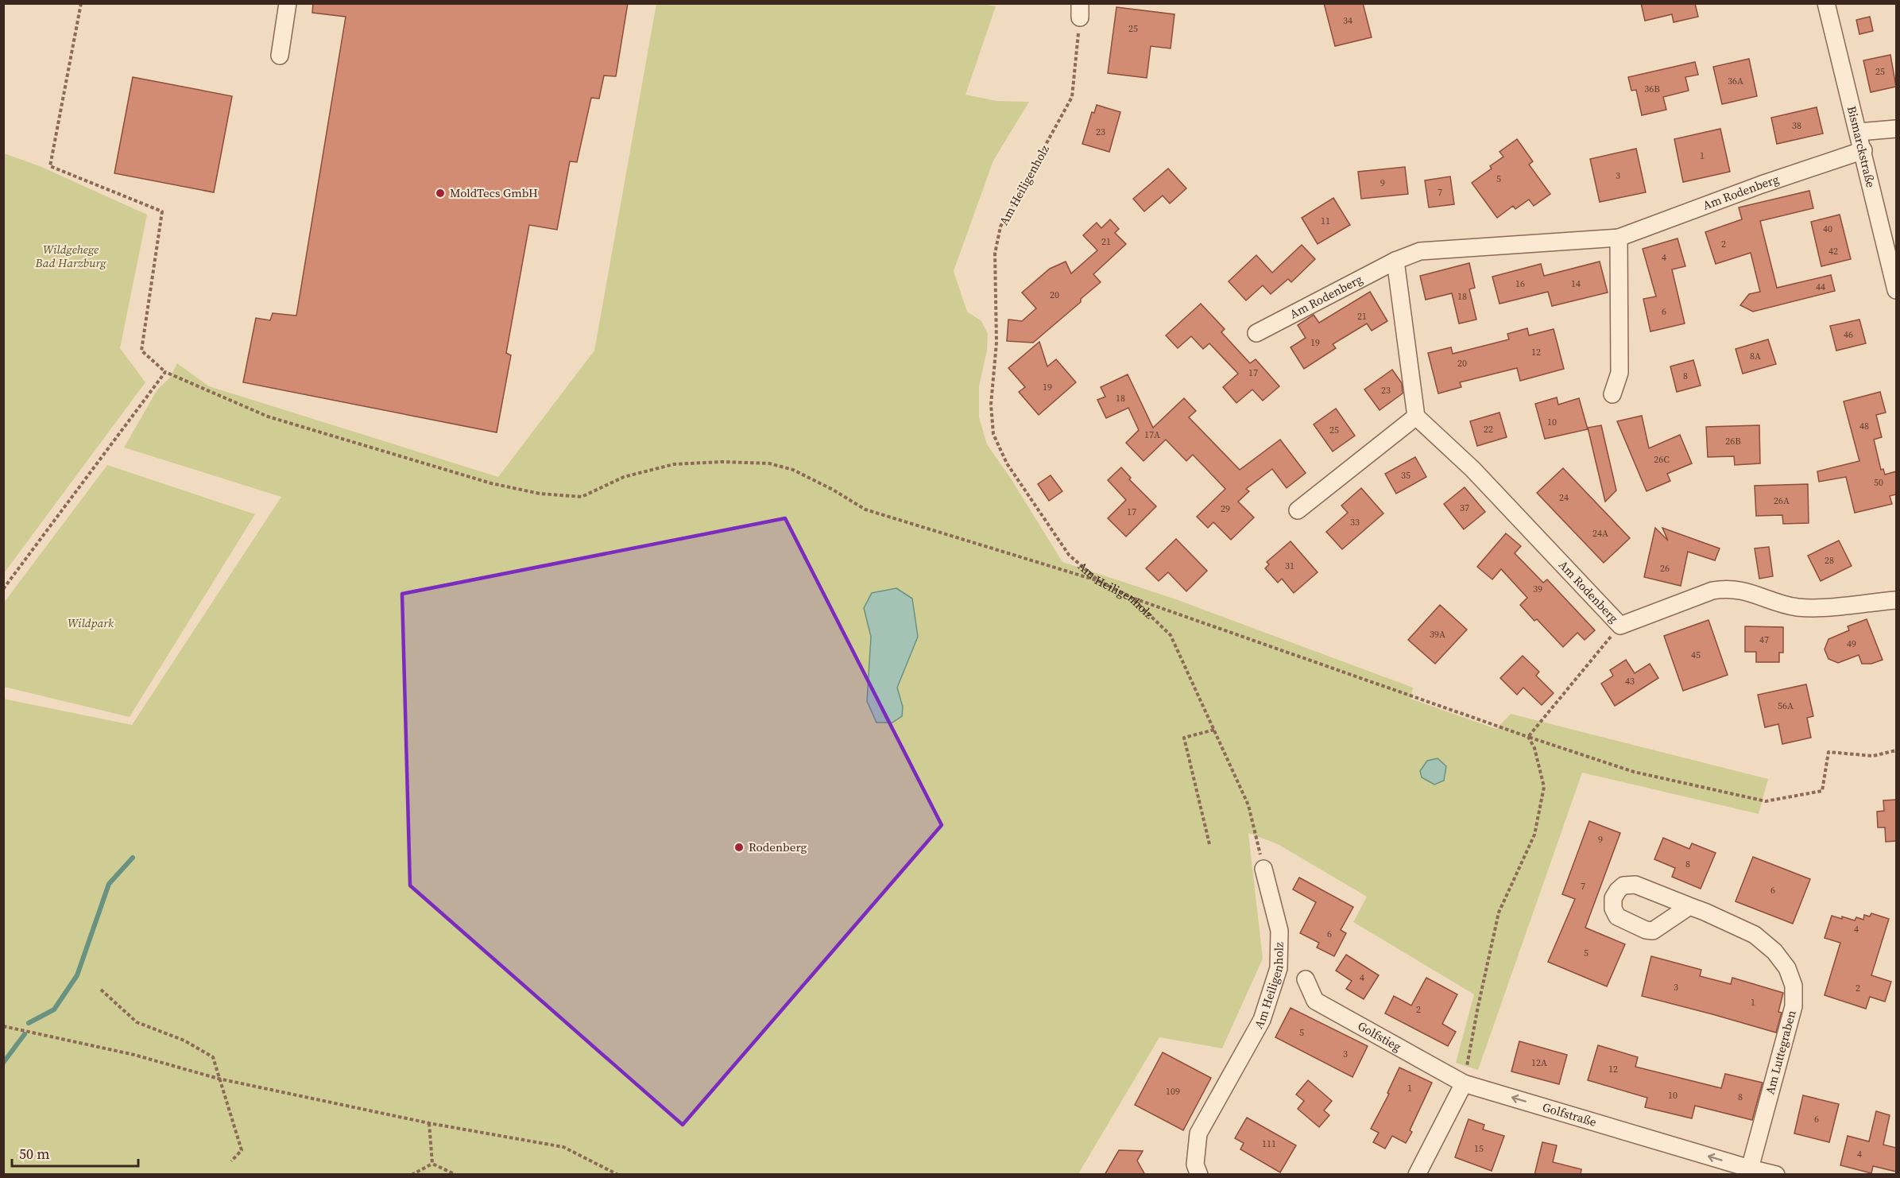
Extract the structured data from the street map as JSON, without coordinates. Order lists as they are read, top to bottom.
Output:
{
  "streets": {
    "street": [
      "Bismarckstraße",
      "Am Heiligenholz",
      "Am Rodenberg",
      "Golfstieg",
      "Am Luttegraben",
      "Golfstraße"
    ]
  },
  "crossings": [
    ["Bismarckstraße", "Am Rodenberg"],
    ["Golfstieg", "Golfstraße"],
    ["Am Luttegraben", "Golfstraße"]
  ],
  "one_way": ["Golfstraße"],
  "parks": ["Wildgehege Bad Harzburg", "Wildpark"],
  "places": ["MoldTecs GmbH", "Rodenberg"],
  "house_numbers": [
    "34",
    "25",
    "25",
    "36A",
    "36B",
    "38",
    "23",
    "1",
    "3",
    "5",
    "9",
    "7",
    "11",
    "40",
    "21",
    "2",
    "42",
    "4",
    "16",
    "14",
    "44",
    "20",
    "18",
    "6",
    "21",
    "46",
    "19",
    "12",
    "8A",
    "20",
    "17",
    "8",
    "19",
    "23",
    "18",
    "10",
    "48",
    "22",
    "25",
    "17A",
    "26B",
    "26C",
    "35",
    "50",
    "24",
    "26A",
    "37",
    "29",
    "17",
    "33",
    "24A",
    "28",
    "31",
    "26",
    "39",
    "39A",
    "47",
    "49",
    "45",
    "43",
    "56A",
    "9",
    "8",
    "7",
    "6",
    "4",
    "6",
    "5",
    "4",
    "3",
    "2",
    "1",
    "2",
    "5",
    "3",
    "12A",
    "12",
    "1",
    "109",
    "10",
    "8",
    "6",
    "111",
    "15",
    "4"
  ],
  "scale_bar": "50 m"
}
